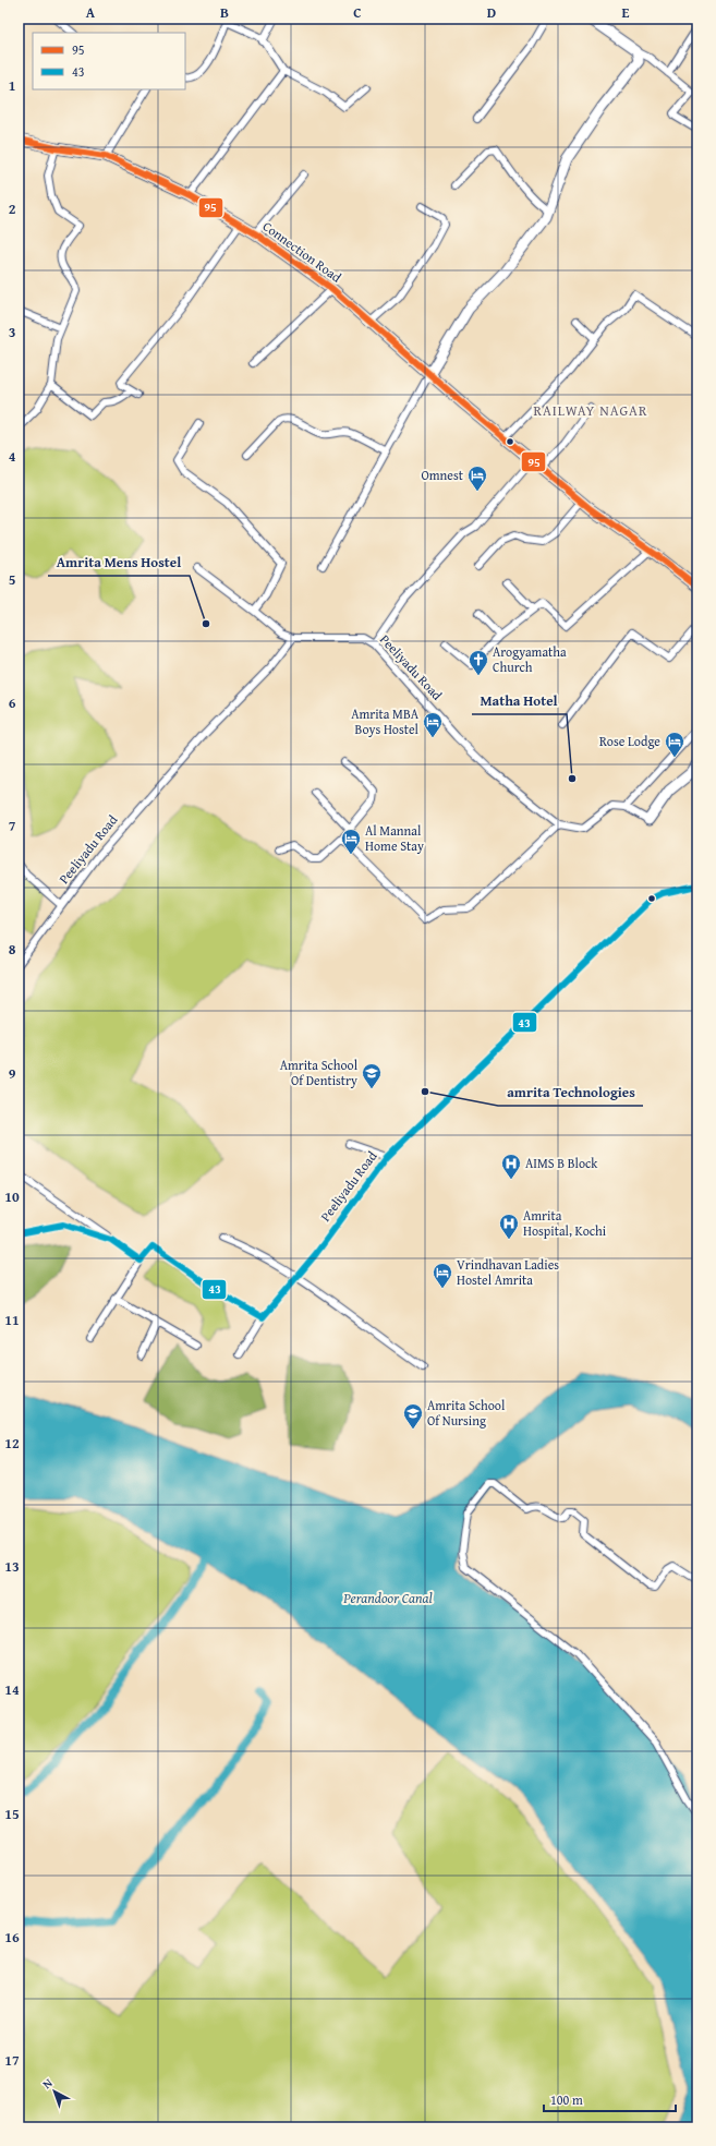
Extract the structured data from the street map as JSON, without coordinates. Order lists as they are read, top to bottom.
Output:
{
  "streets": {
    "street": ["Connection Road", "Peeliyadu Road"]
  },
  "districts": ["RAILWAY NAGAR"],
  "water": ["Perandoor Canal"],
  "places": {
    "hotel": [
      "Omnest",
      "Amrita MBA Boys Hostel",
      "Rose Lodge",
      "Al Mannal Home Stay",
      "Vrindhavan Ladies Hostel Amrita"
    ],
    "other": ["Amrita Mens Hostel", "Matha Hotel", "amrita Technologies"],
    "church": ["Arogyamatha Church"],
    "school or university": ["Amrita School Of Dentistry", "Amrita School Of Nursing"],
    "hospital": ["AIMS B Block", "Amrita Hospital, Kochi"]
  },
  "lines": ["transit line 95", "transit line 43"],
  "legend": ["95", "43"],
  "scale_bar": "100 m",
  "north": "top left",
  "grid": {
    "columns": [
      "A",
      "B",
      "C",
      "D",
      "E"
    ],
    "rows": [
      "1",
      "2",
      "3",
      "4",
      "5",
      "6",
      "7",
      "8",
      "9",
      "10",
      "11",
      "12",
      "13",
      "14",
      "15",
      "16",
      "17"
    ]
  }
}
